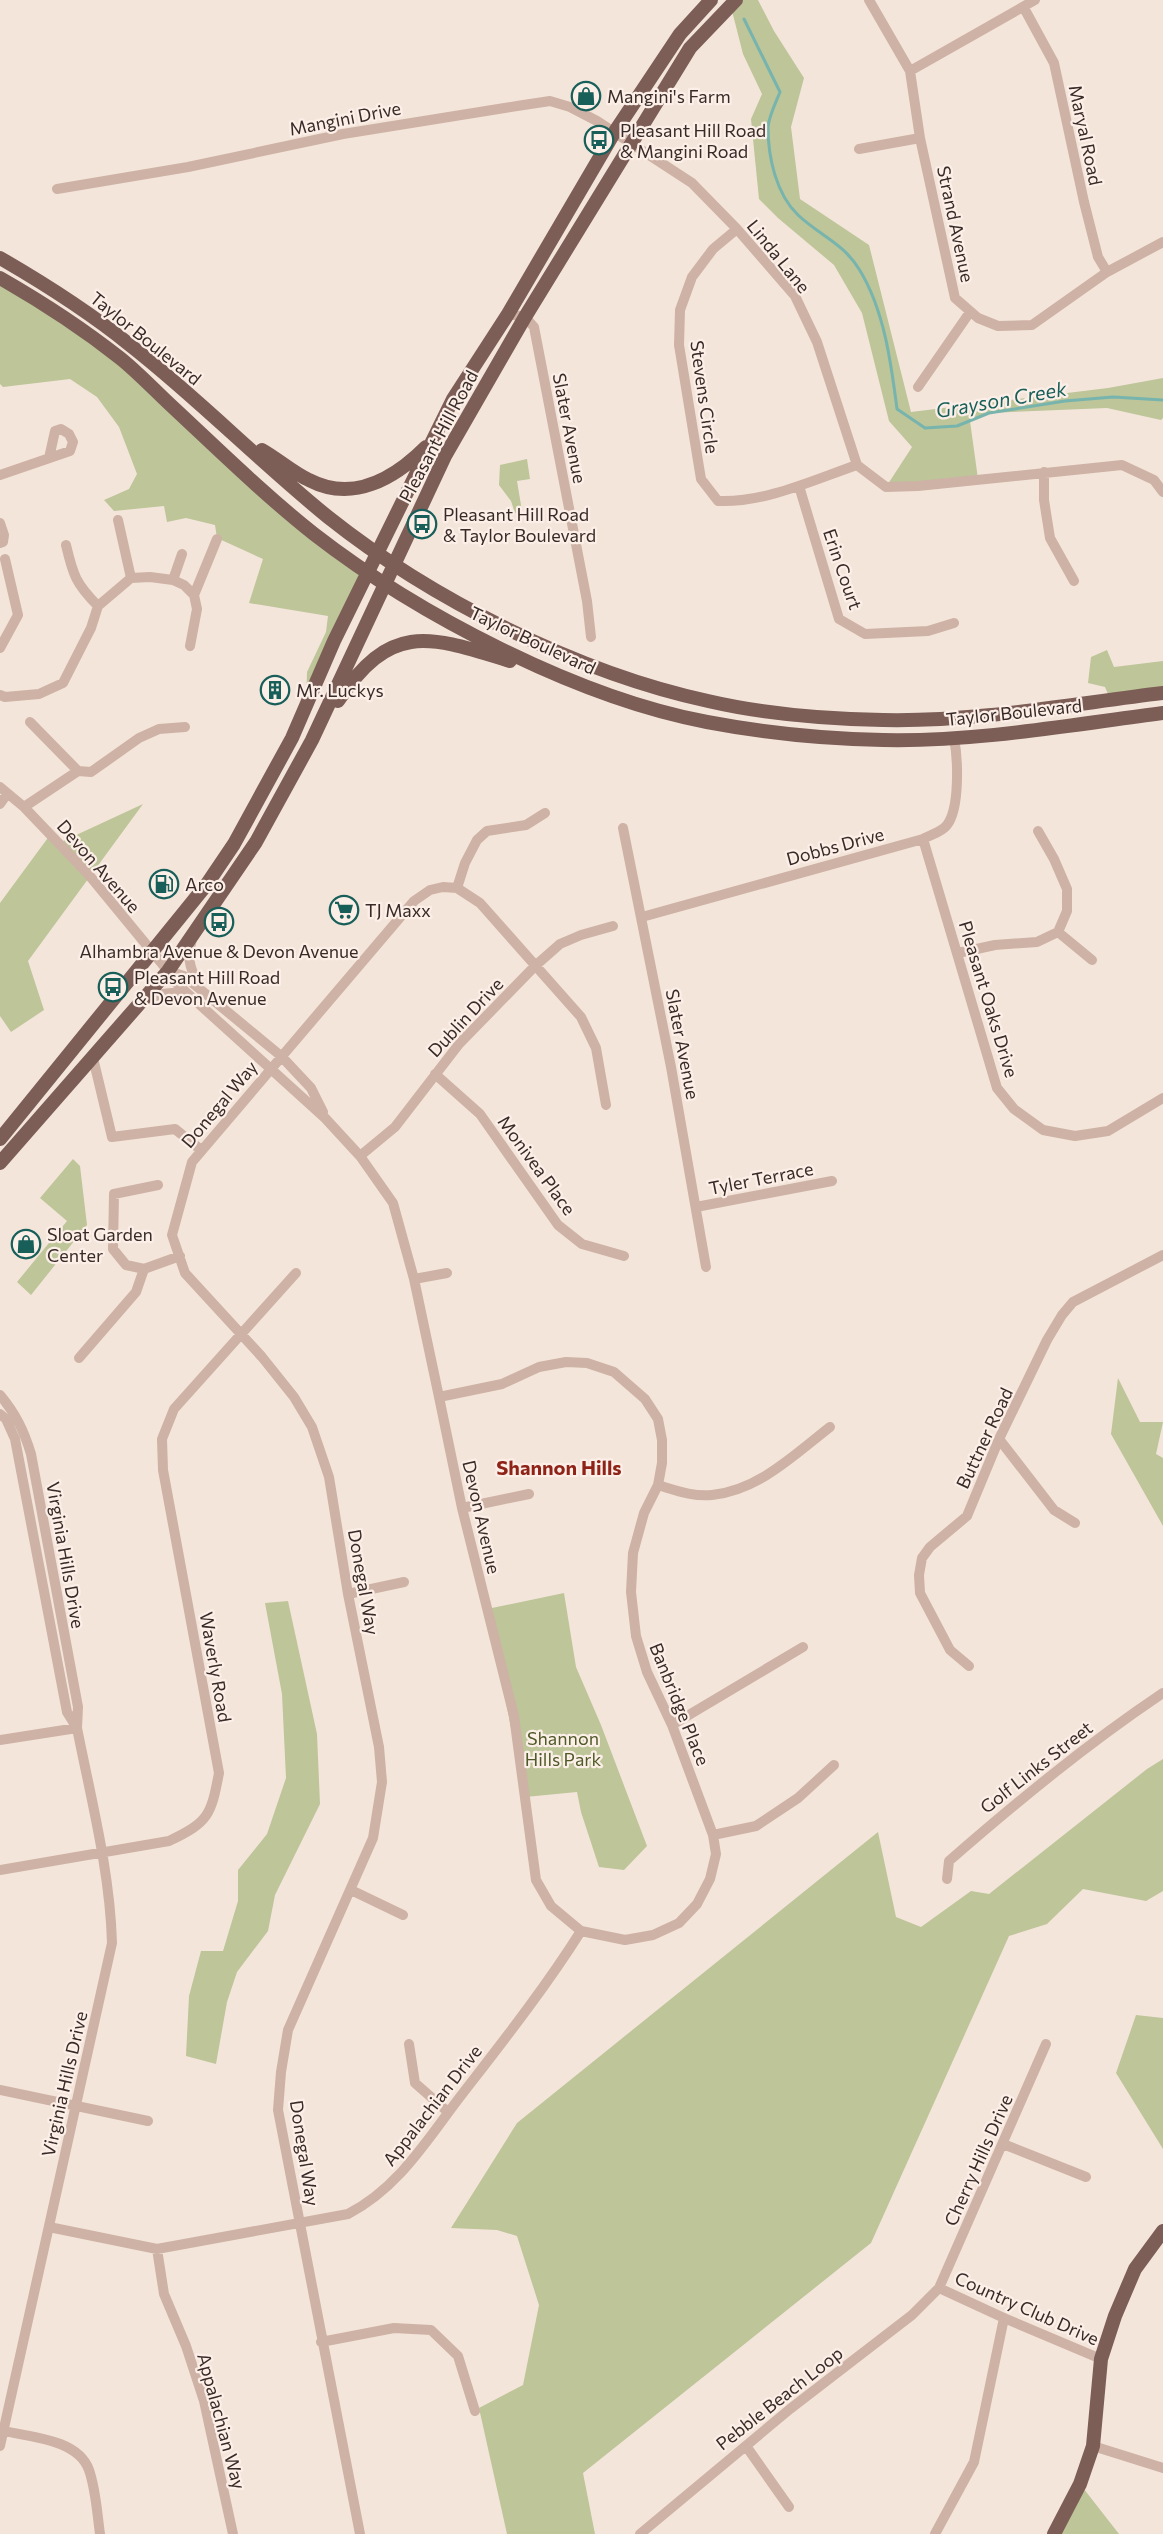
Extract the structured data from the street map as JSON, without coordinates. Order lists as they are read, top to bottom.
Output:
{
  "streets": {
    "main road": ["Taylor Boulevard", "Pleasant Hill Road"],
    "street": [
      "Mangini Drive",
      "Maryal Road",
      "Strand Avenue",
      "Linda Lane",
      "Stevens Circle",
      "Slater Avenue",
      "Erin Court",
      "Dobbs Drive",
      "Devon Avenue",
      "Pleasant Oaks Drive",
      "Dublin Drive",
      "Donegal Way",
      "Monivea Place",
      "Tyler Terrace",
      "Buttner Road",
      "Virginia Hills Drive",
      "Waverly Road",
      "Banbridge Place",
      "Golf Links Street",
      "Appalachian Drive",
      "Cherry Hills Drive",
      "Country Club Drive",
      "Pebble Beach Loop",
      "Appalachian Way"
    ]
  },
  "crossings": [
    ["Mangini Drive", "Linda Lane"],
    ["Mangini Drive", "Pleasant Hill Road"],
    ["Maryal Road", "Strand Avenue"],
    ["Linda Lane", "Stevens Circle"],
    ["Linda Lane", "Pleasant Hill Road"],
    ["Taylor Boulevard", "Pleasant Hill Road"],
    ["Taylor Boulevard", "Dobbs Drive"],
    ["Stevens Circle", "Erin Court"],
    ["Slater Avenue", "Pleasant Hill Road"],
    ["Slater Avenue", "Dobbs Drive"],
    ["Slater Avenue", "Tyler Terrace"],
    ["Pleasant Hill Road", "Devon Avenue"],
    ["Dobbs Drive", "Pleasant Oaks Drive"],
    ["Devon Avenue", "Dublin Drive"],
    ["Devon Avenue", "Donegal Way"],
    ["Devon Avenue", "Banbridge Place"],
    ["Devon Avenue", "Appalachian Drive"],
    ["Dublin Drive", "Monivea Place"],
    ["Donegal Way", "Waverly Road"],
    ["Donegal Way", "Appalachian Drive"],
    ["Virginia Hills Drive", "Waverly Road"],
    ["Virginia Hills Drive", "Appalachian Drive"],
    ["Banbridge Place", "Appalachian Drive"],
    ["Appalachian Drive", "Appalachian Way"],
    ["Cherry Hills Drive", "Country Club Drive"],
    ["Cherry Hills Drive", "Pebble Beach Loop"],
    ["Country Club Drive", "Pebble Beach Loop"]
  ],
  "districts": ["Shannon Hills"],
  "water": ["Grayson Creek"],
  "parks": ["Shannon Hills Park"],
  "places": {
    "shop": ["Mangini's Farm", "Sloat Garden Center"],
    "bus stop": [
      "Pleasant Hill Road & Mangini Road",
      "Pleasant Hill Road & Taylor Boulevard",
      "Alhambra Avenue & Devon Avenue",
      "Pleasant Hill Road & Devon Avenue"
    ],
    "building": ["Mr. Luckys"],
    "fuel station": ["Arco"],
    "supermarket": ["TJ Maxx"]
  }
}
